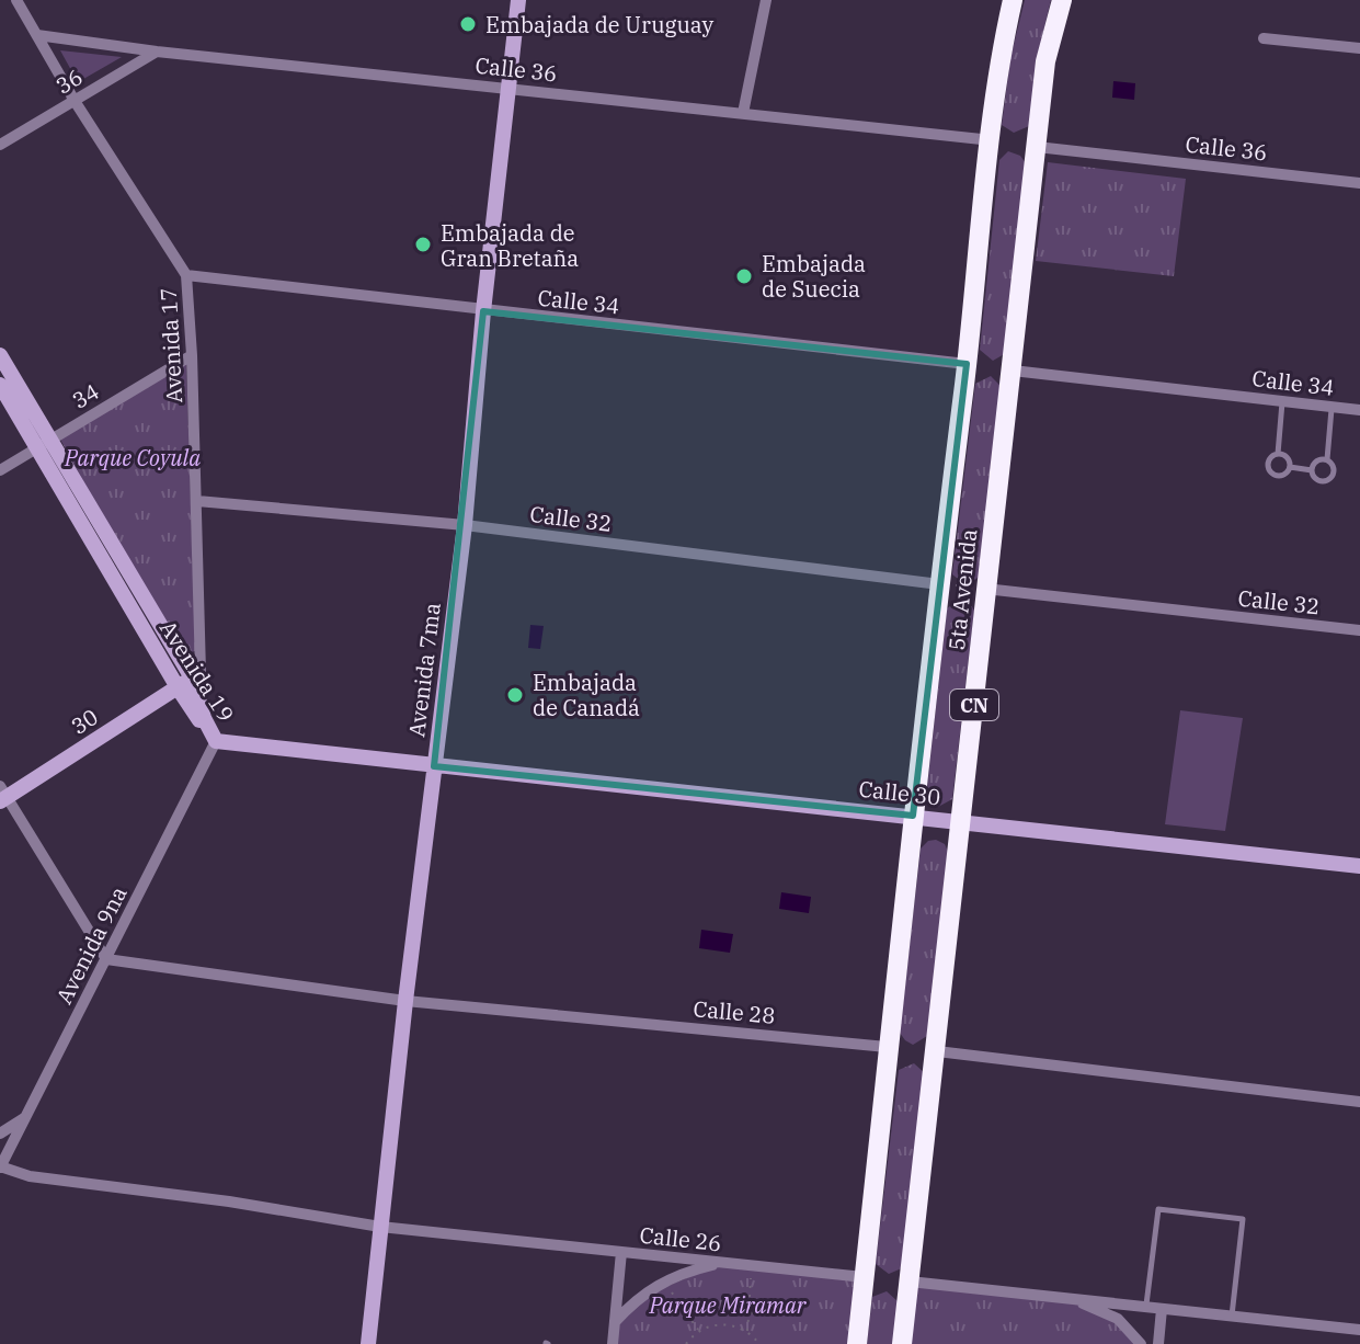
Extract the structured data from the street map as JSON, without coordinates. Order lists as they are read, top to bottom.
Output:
{
  "streets": {
    "highway": ["5ta Avenida", "CN"],
    "main road": [
      "Avenida 7ma",
      "Avenida 19",
      "30",
      "Calle 30"
    ],
    "street": [
      "Calle 36",
      "36",
      "Calle 34",
      "Avenida 17",
      "34",
      "Calle 32",
      "Avenida 9na",
      "Calle 28",
      "Calle 26"
    ]
  },
  "crossings": [
    ["Calle 36", "36"],
    ["Calle 36", "Avenida 17"],
    ["Calle 36", "5ta Avenida"],
    ["Calle 36", "Avenida 7ma"],
    ["36", "Avenida 17"],
    ["Calle 34", "Avenida 17"],
    ["Calle 34", "5ta Avenida"],
    ["Calle 34", "Avenida 7ma"],
    ["Avenida 17", "34"],
    ["Avenida 17", "Calle 32"],
    ["Avenida 17", "Avenida 19"],
    ["Avenida 17", "30"],
    ["34", "Avenida 19"],
    ["Calle 32", "5ta Avenida"],
    ["Calle 32", "Avenida 7ma"],
    ["5ta Avenida", "Calle 30"],
    ["5ta Avenida", "Calle 28"],
    ["5ta Avenida", "Calle 26"],
    ["Avenida 7ma", "Calle 30"],
    ["Avenida 7ma", "Calle 28"],
    ["Avenida 7ma", "Calle 26"],
    ["Avenida 19", "30"],
    ["Avenida 19", "Avenida 9na"],
    ["Avenida 9na", "Calle 28"],
    ["Avenida 9na", "Calle 26"]
  ],
  "parks": ["Parque Coyula", "Parque Miramar"],
  "places": [
    "Embajada de Uruguay",
    "Embajada de Gran Bretaña",
    "Embajada de Suecia",
    "Embajada de Canadá"
  ]
}
